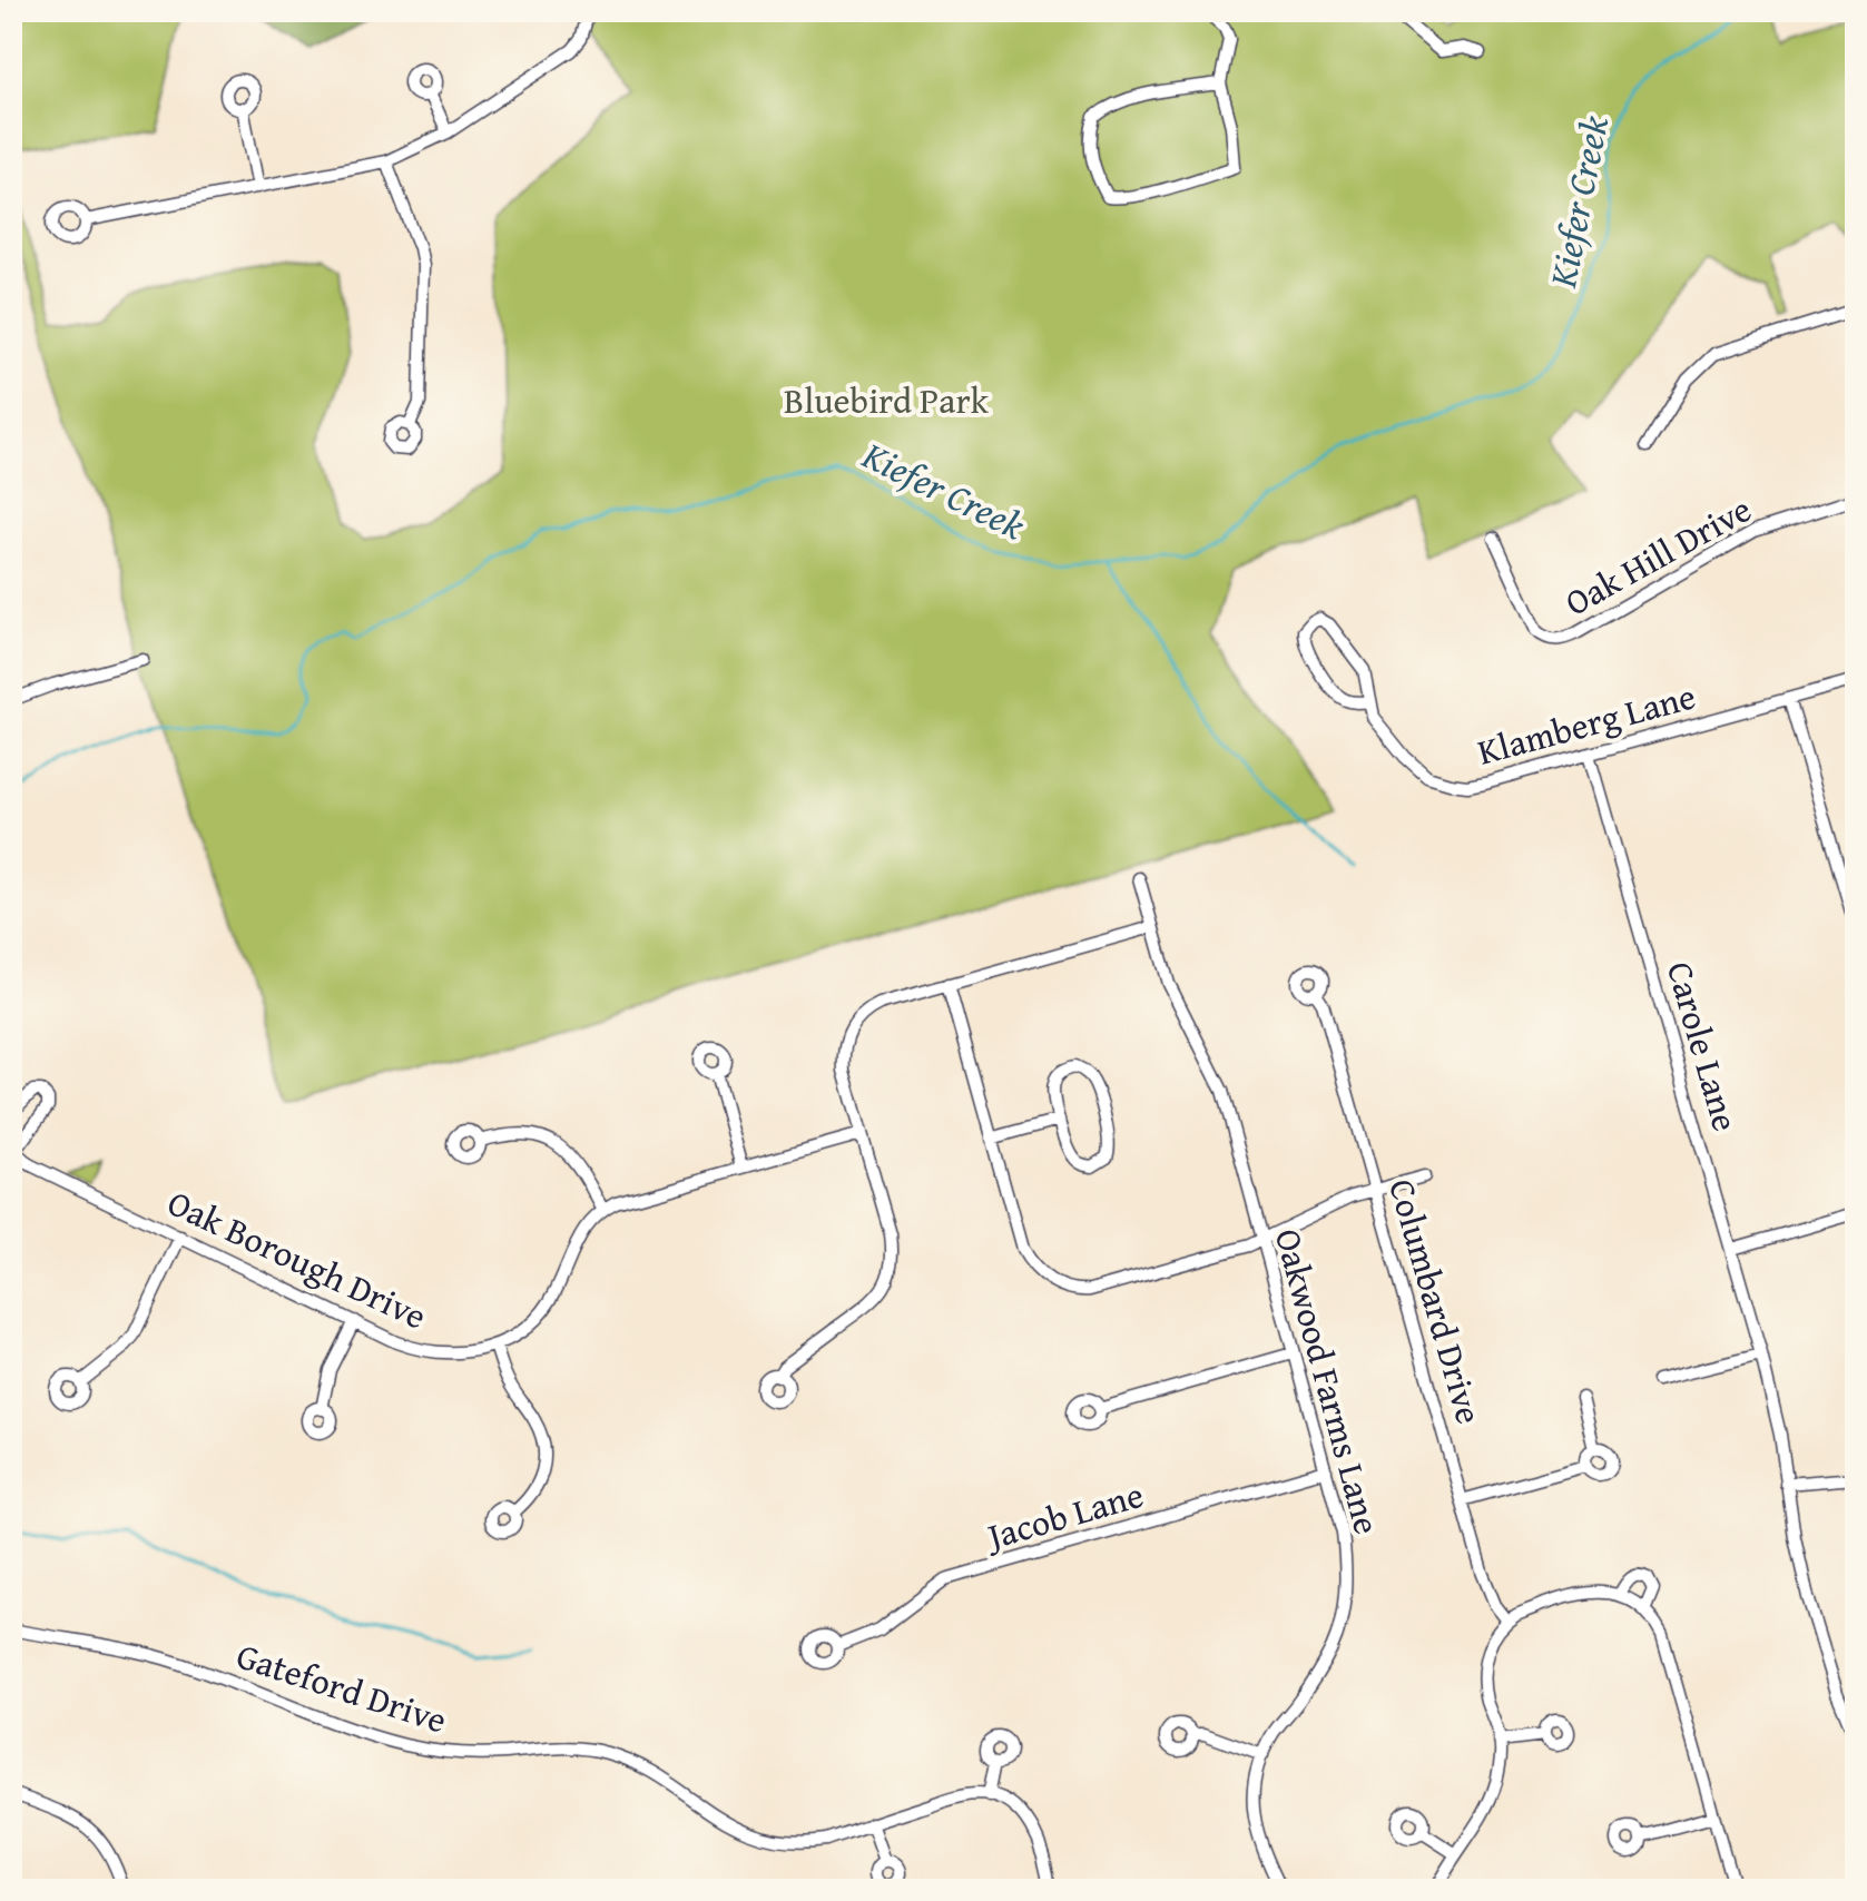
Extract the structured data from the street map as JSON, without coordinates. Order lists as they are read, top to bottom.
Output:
{
  "streets": {
    "street": [
      "Oak Hill Drive",
      "Klamberg Lane",
      "Carole Lane",
      "Oak Borough Drive",
      "Columbard Drive",
      "Oakwood Farms Lane",
      "Jacob Lane",
      "Gateford Drive"
    ]
  },
  "crossings": [
    ["Klamberg Lane", "Carole Lane"],
    ["Oakwood Farms Lane", "Jacob Lane"]
  ],
  "water": ["Kiefer Creek"],
  "parks": ["Bluebird Park"]
}
